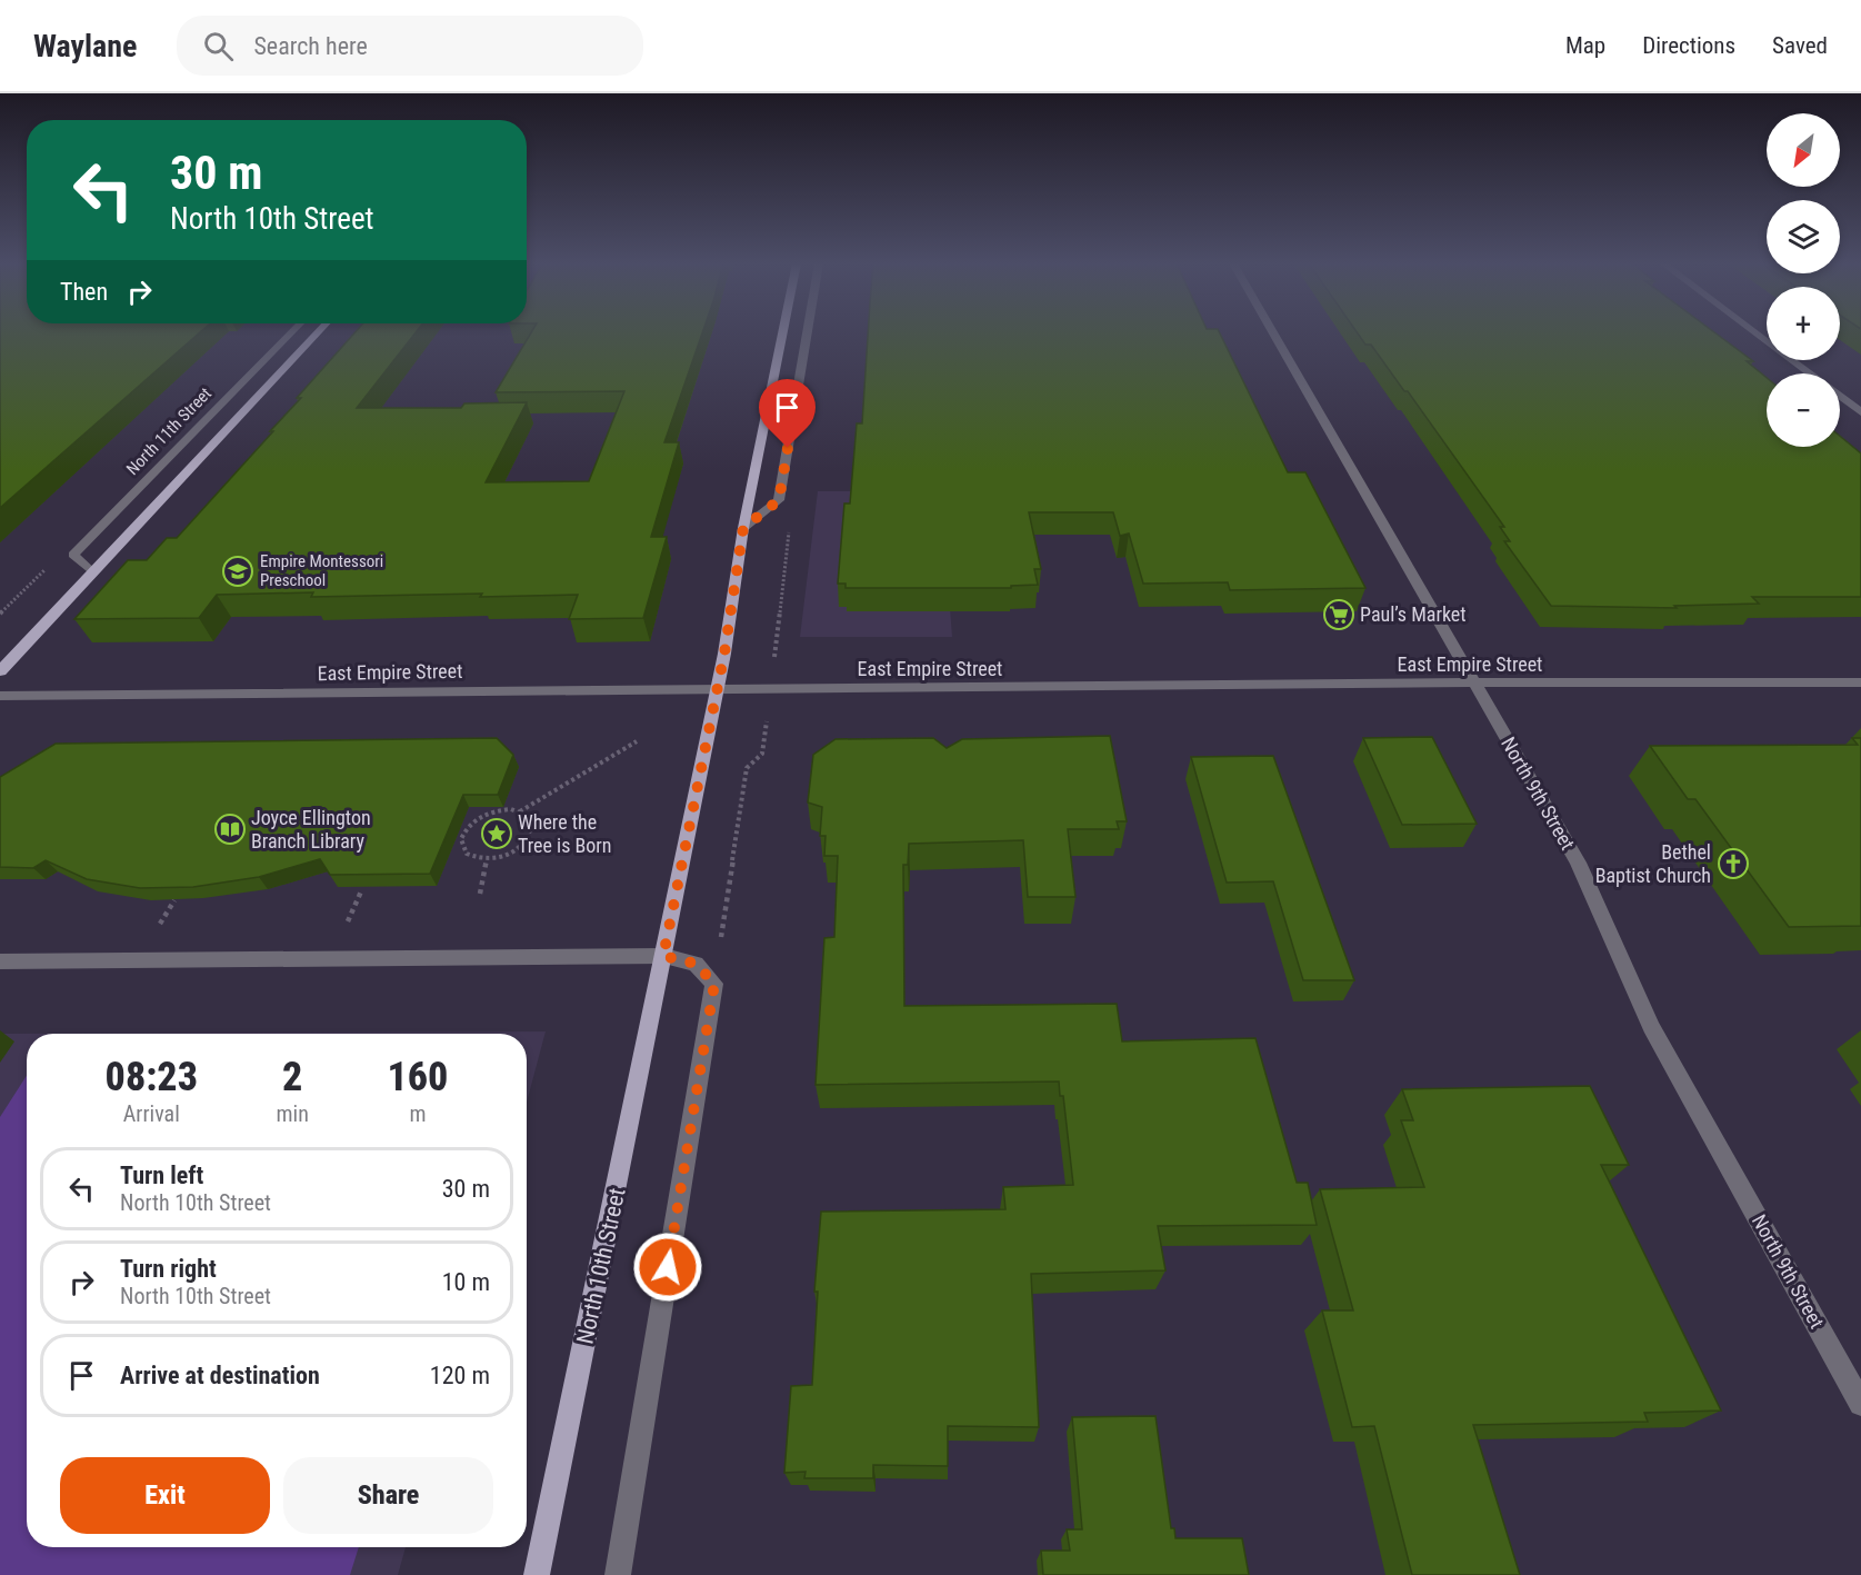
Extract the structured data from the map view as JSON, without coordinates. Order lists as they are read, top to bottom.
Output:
{
  "streets": {
    "main road": ["North 10th Street"],
    "street": ["North 11th Street", "East Empire Street", "North 9th Street"]
  },
  "crossings": [
    ["East Empire Street", "North 9th Street"],
    ["East Empire Street", "North 10th Street"]
  ],
  "places": {
    "school or university": ["Empire Montessori Preschool"],
    "supermarket": ["Paul’s Market"],
    "library": ["Joyce Ellington Branch Library"],
    "place": ["Where the Tree is Born"],
    "church": ["Bethel Baptist Church"]
  },
  "north": "bottom left",
  "page": {
    "header": "Waylane",
    "search": "Search here",
    "nav": ["Map", "Directions", "Saved"],
    "map_buttons": ["+", "−"],
    "turn": ["30 m", "North 10th Street"],
    "then": "Then",
    "eta": [
      "08:23",
      "Arrival",
      "2",
      "min",
      "160",
      "m"
    ],
    "list": [
      {
        "name": "Turn left",
        "note": "North 10th Street",
        "value": "30 m"
      },
      {
        "name": "Turn right",
        "note": "North 10th Street",
        "value": "10 m"
      },
      {
        "name": "Arrive at destination",
        "value": "120 m"
      }
    ],
    "buttons": ["Exit", "Share"]
  }
}
